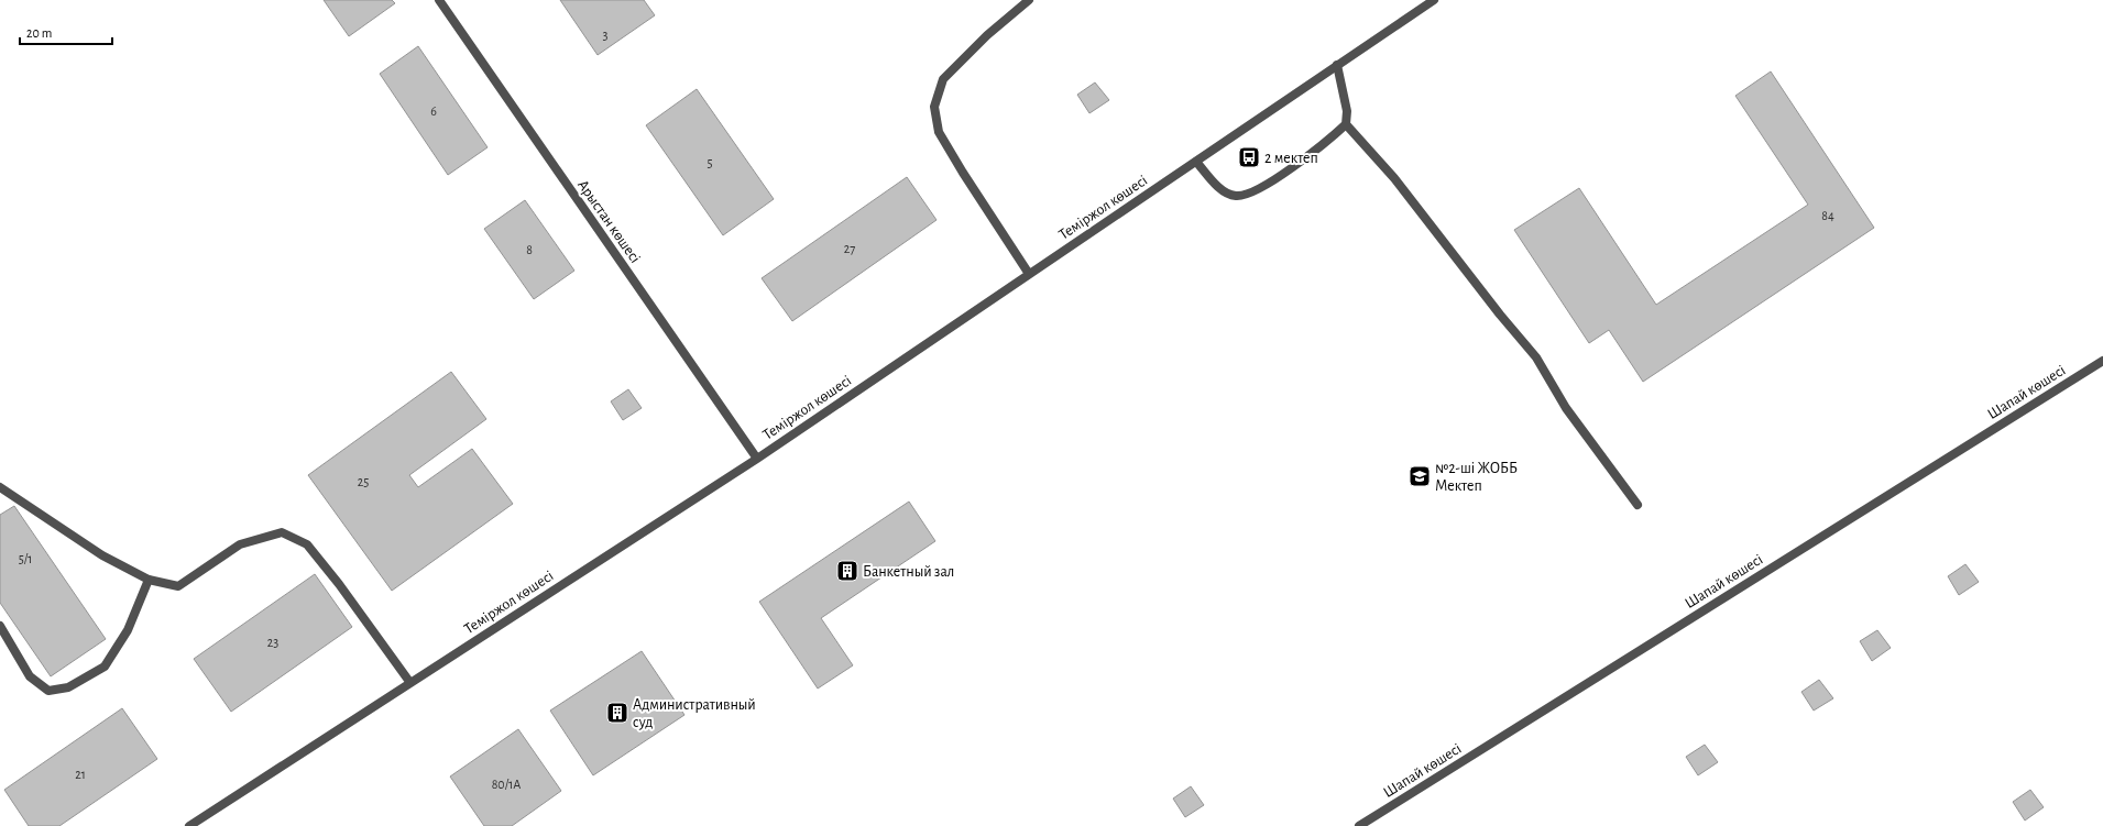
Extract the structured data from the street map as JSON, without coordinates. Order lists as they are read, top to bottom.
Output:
{
  "streets": {
    "street": ["Теміржол көшесі", "Арыстан көшесі", "Шапай көшесі"]
  },
  "crossings": [
    ["Теміржол көшесі", "Арыстан көшесі"]
  ],
  "places": {
    "bus stop": ["2 мектеп"],
    "school or university": ["№2-ші ЖОББ Мектеп"],
    "building": ["Банкетный зал", "Административный суд"]
  },
  "house_numbers": [
    "3",
    "6",
    "5",
    "84",
    "27",
    "8",
    "25",
    "5/1",
    "23",
    "21",
    "80/1А"
  ],
  "scale_bar": "20 m"
}
